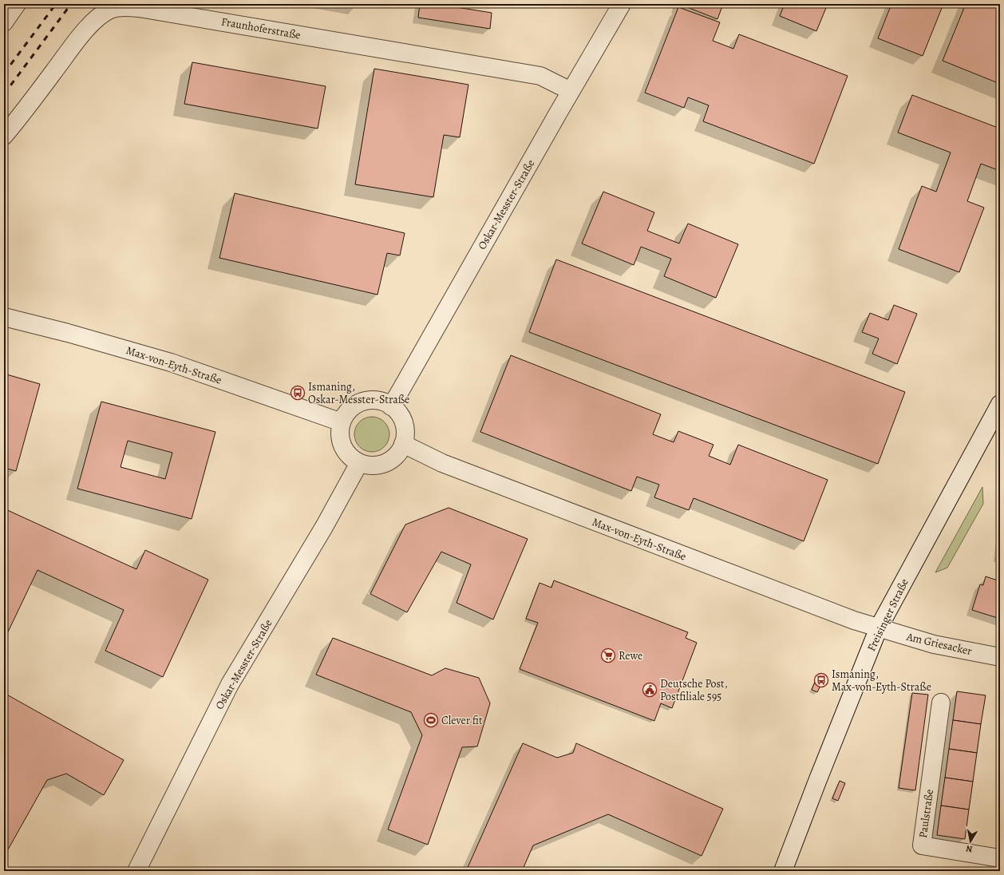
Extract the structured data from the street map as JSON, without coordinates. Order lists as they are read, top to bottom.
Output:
{
  "streets": {
    "street": [
      "Fraunhoferstraße",
      "Oskar-Messter-Straße",
      "Max-von-Eyth-Straße",
      "Freisinger Straße",
      "Am Griesacker",
      "Paulstraße"
    ]
  },
  "crossings": [
    ["Fraunhoferstraße", "Oskar-Messter-Straße"],
    ["Oskar-Messter-Straße", "Max-von-Eyth-Straße"],
    ["Max-von-Eyth-Straße", "Freisinger Straße"],
    ["Max-von-Eyth-Straße", "Am Griesacker"],
    ["Freisinger Straße", "Am Griesacker"]
  ],
  "places": {
    "bus stop": ["Ismaning, Oskar-Messter-Straße", "Ismaning, Max-von-Eyth-Straße"],
    "supermarket": ["Rewe"],
    "public building": ["Deutsche Post, Postfiliale 595"],
    "sports": ["Clever fit"]
  },
  "north": "bottom"
}
